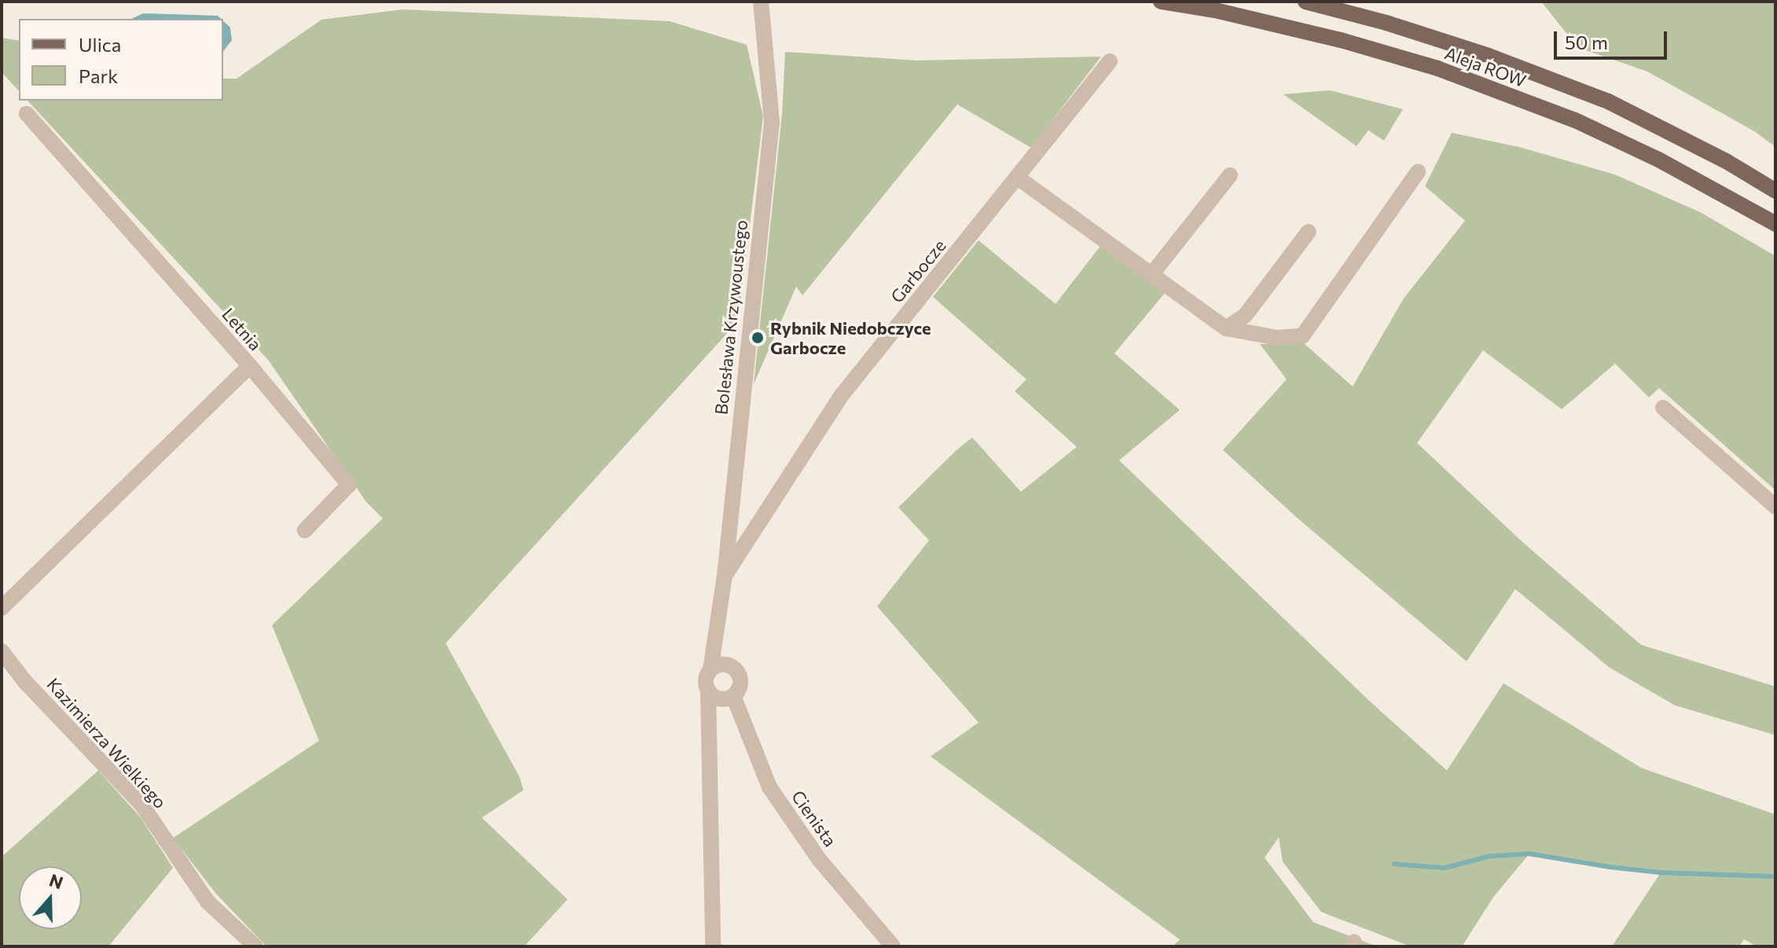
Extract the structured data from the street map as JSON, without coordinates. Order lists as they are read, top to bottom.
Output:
{
  "streets": {
    "main road": ["Aleja ROW"],
    "street": [
      "Garbocze",
      "Bolesława Krzywoustego",
      "Letnia",
      "Kazimierza Wielkiego",
      "Cienista"
    ]
  },
  "crossings": [
    ["Garbocze", "Bolesława Krzywoustego"],
    ["Bolesława Krzywoustego", "Cienista"]
  ],
  "places": ["Rybnik Niedobczyce Garbocze"],
  "legend": ["Ulica", "Park"],
  "scale_bar": "50 m",
  "north": "top"
}
